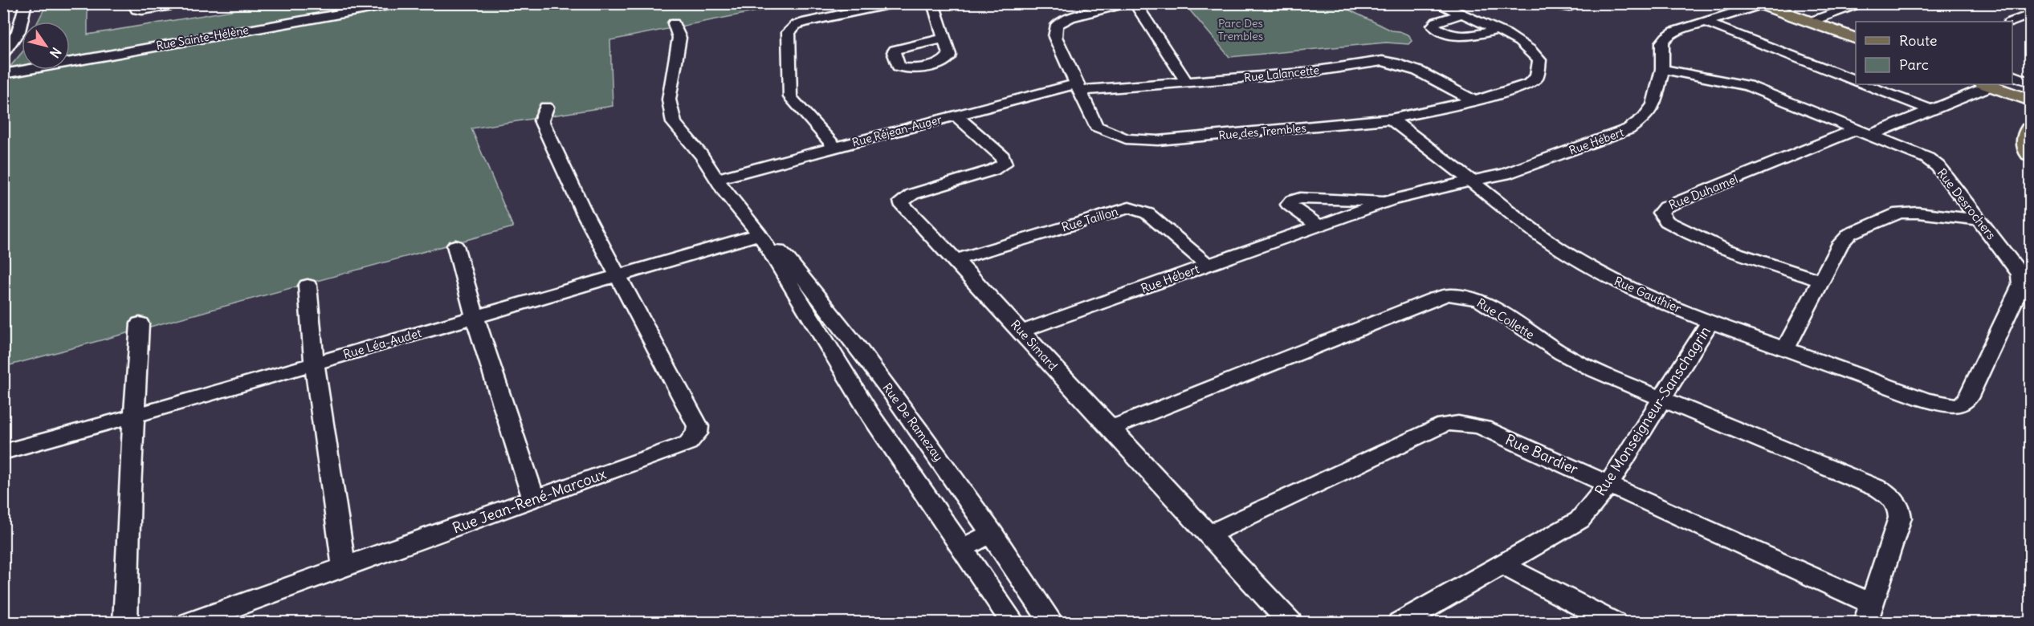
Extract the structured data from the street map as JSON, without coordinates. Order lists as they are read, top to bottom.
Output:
{
  "streets": {
    "street": [
      "Rue Sainte-Hélène",
      "Rue Lalancette",
      "Rue Réjean-Auger",
      "Rue des Trembles",
      "Rue Hébert",
      "Rue Duhamel",
      "Rue Desrochers",
      "Rue Taillon",
      "Rue Gauthier",
      "Rue Collette",
      "Rue Léa-Audet",
      "Rue Simard",
      "Rue Monseigneur-Sanschagrin",
      "Rue De Ramezay",
      "Rue Bardier",
      "Rue Jean-René-Marcoux"
    ]
  },
  "crossings": [
    ["Rue Lalancette", "Rue Réjean-Auger"],
    ["Rue Lalancette", "Rue des Trembles"],
    ["Rue Réjean-Auger", "Rue des Trembles"],
    ["Rue Réjean-Auger", "Rue Simard"],
    ["Rue Réjean-Auger", "Rue De Ramezay"],
    ["Rue des Trembles", "Rue Gauthier"],
    ["Rue Hébert", "Rue Desrochers"],
    ["Rue Hébert", "Rue Taillon"],
    ["Rue Hébert", "Rue Gauthier"],
    ["Rue Hébert", "Rue Simard"],
    ["Rue Duhamel", "Rue Desrochers"],
    ["Rue Desrochers", "Rue Gauthier"],
    ["Rue Taillon", "Rue Simard"],
    ["Rue Gauthier", "Rue Monseigneur-Sanschagrin"],
    ["Rue Collette", "Rue Simard"],
    ["Rue Collette", "Rue Monseigneur-Sanschagrin"],
    ["Rue Collette", "Rue Bardier"],
    ["Rue Léa-Audet", "Rue De Ramezay"],
    ["Rue Léa-Audet", "Rue Jean-René-Marcoux"],
    ["Rue Simard", "Rue Bardier"],
    ["Rue Monseigneur-Sanschagrin", "Rue Bardier"]
  ],
  "parks": ["Parc Des Trembles"],
  "legend": ["Route", "Parc"],
  "north": "bottom right"
}
